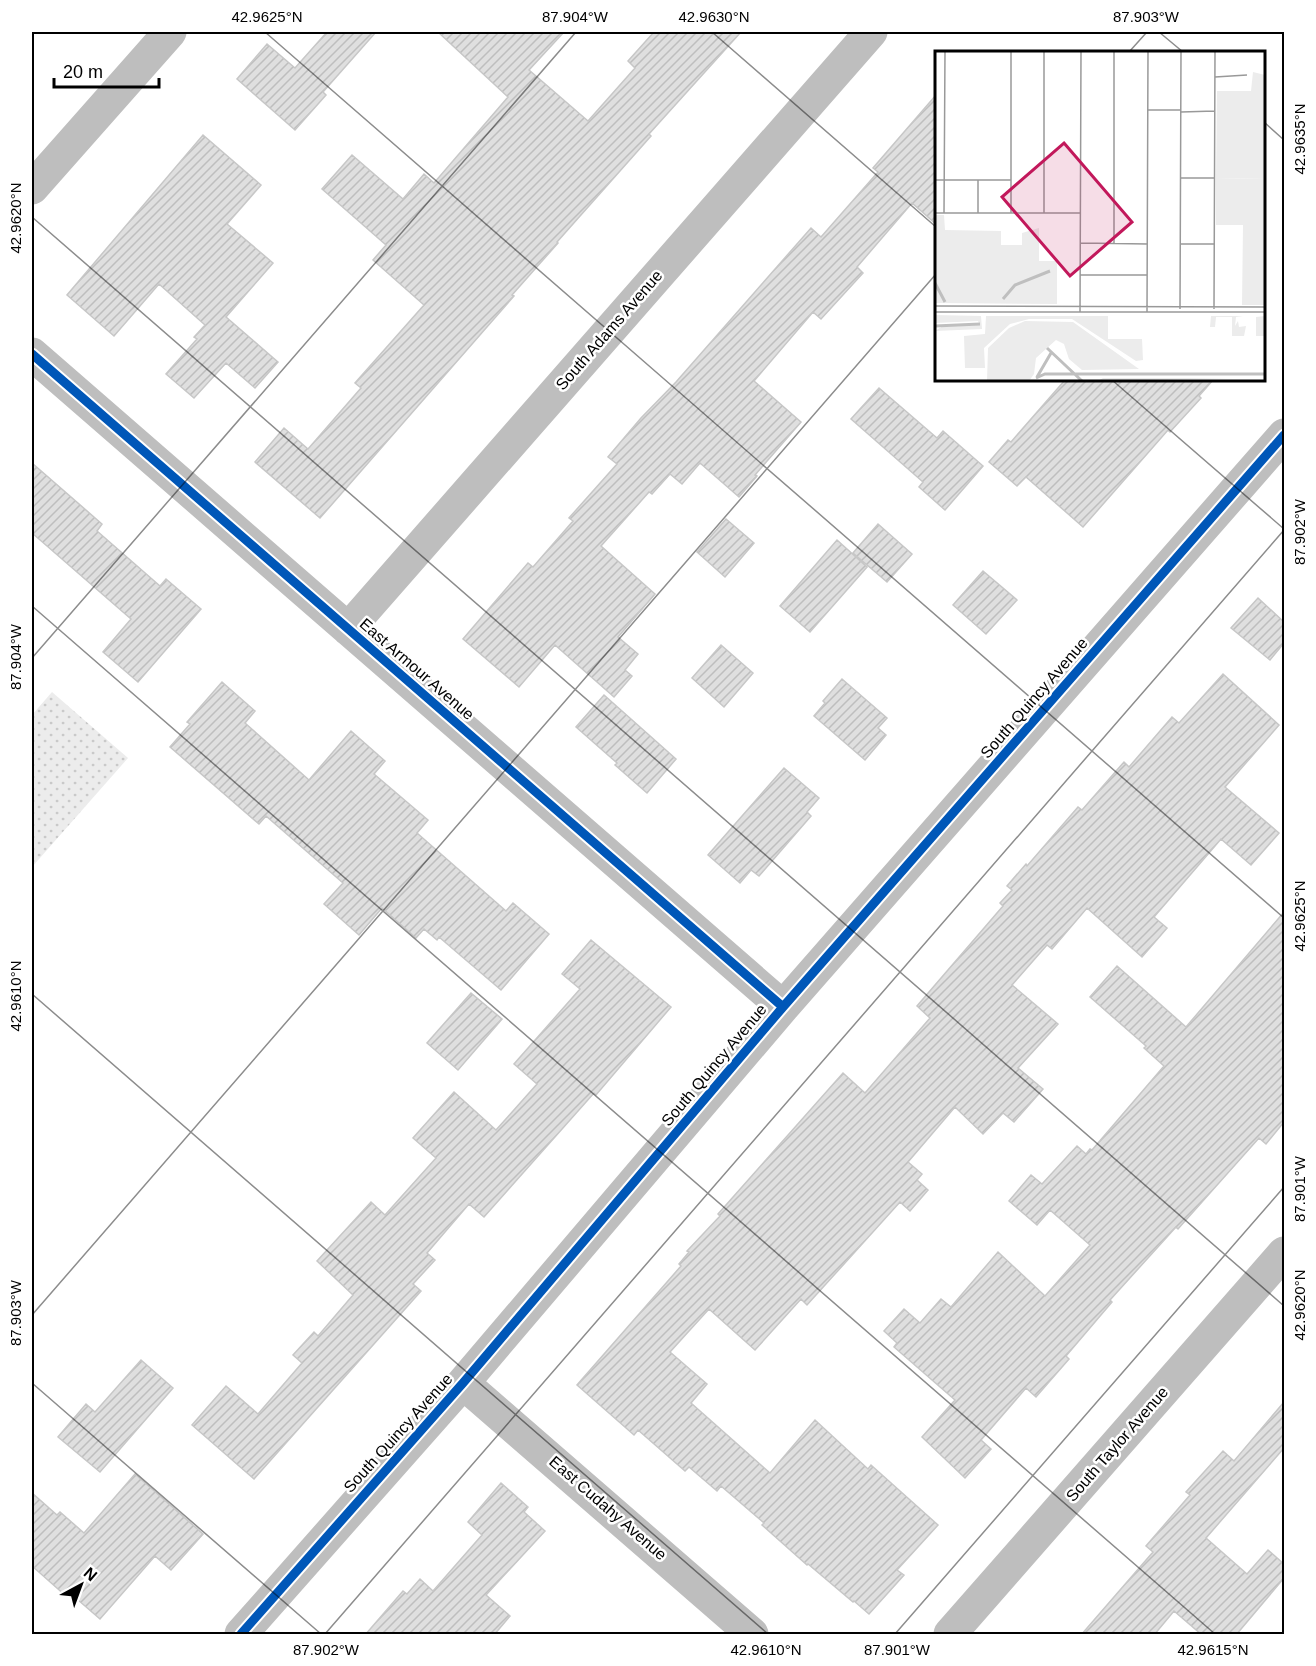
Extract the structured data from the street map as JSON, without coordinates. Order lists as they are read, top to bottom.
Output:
{
  "streets": {
    "street": [
      "South Adams Avenue",
      "East Armour Avenue",
      "South Quincy Avenue",
      "South Taylor Avenue",
      "East Cudahy Avenue"
    ]
  },
  "crossings": [
    ["South Adams Avenue", "East Armour Avenue"],
    ["East Armour Avenue", "South Quincy Avenue"],
    ["South Quincy Avenue", "East Cudahy Avenue"]
  ],
  "scale_bar": "20 m",
  "north": "top right",
  "coordinates": [
    "42.9625°N",
    "87.904°W",
    "42.9630°N",
    "87.903°W",
    "42.9635°N",
    "42.9620°N",
    "87.902°W",
    "42.9610°N",
    "87.901°W",
    "42.9615°N"
  ]
}
